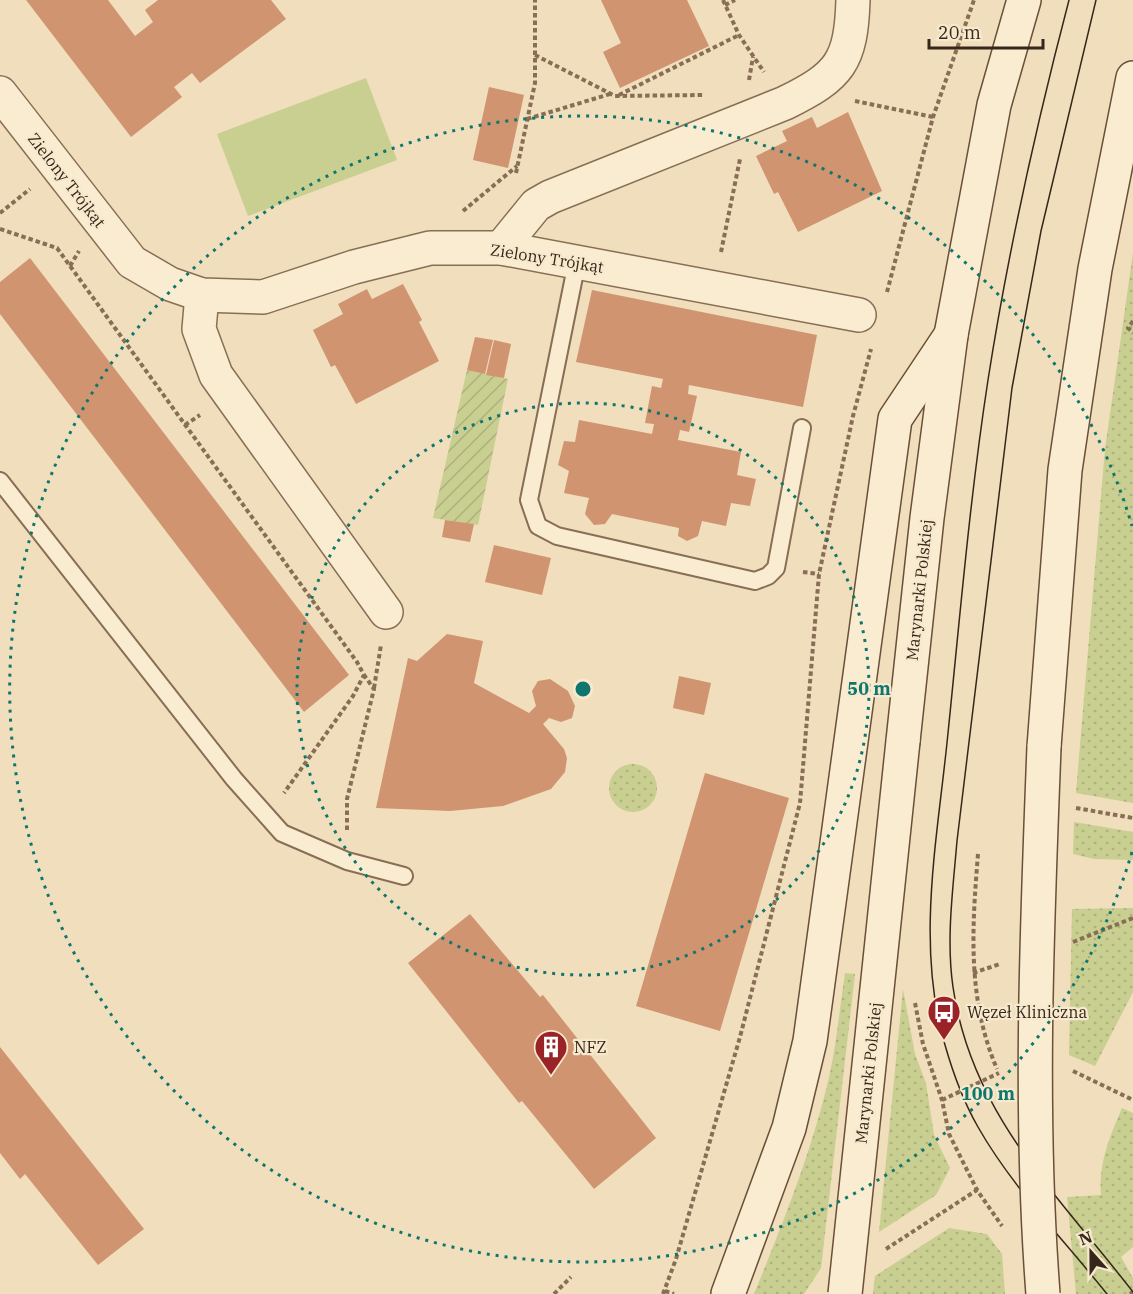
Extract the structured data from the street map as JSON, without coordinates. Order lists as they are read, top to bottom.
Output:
{
  "streets": {
    "main road": ["Zielony Trójkąt", "Marynarki Polskiej"]
  },
  "places": {
    "bus stop": ["Węzeł Kliniczna"],
    "building": ["NFZ"]
  },
  "scale_bar": "20 m",
  "north": "top",
  "rings": ["50 m", "100 m"]
}
